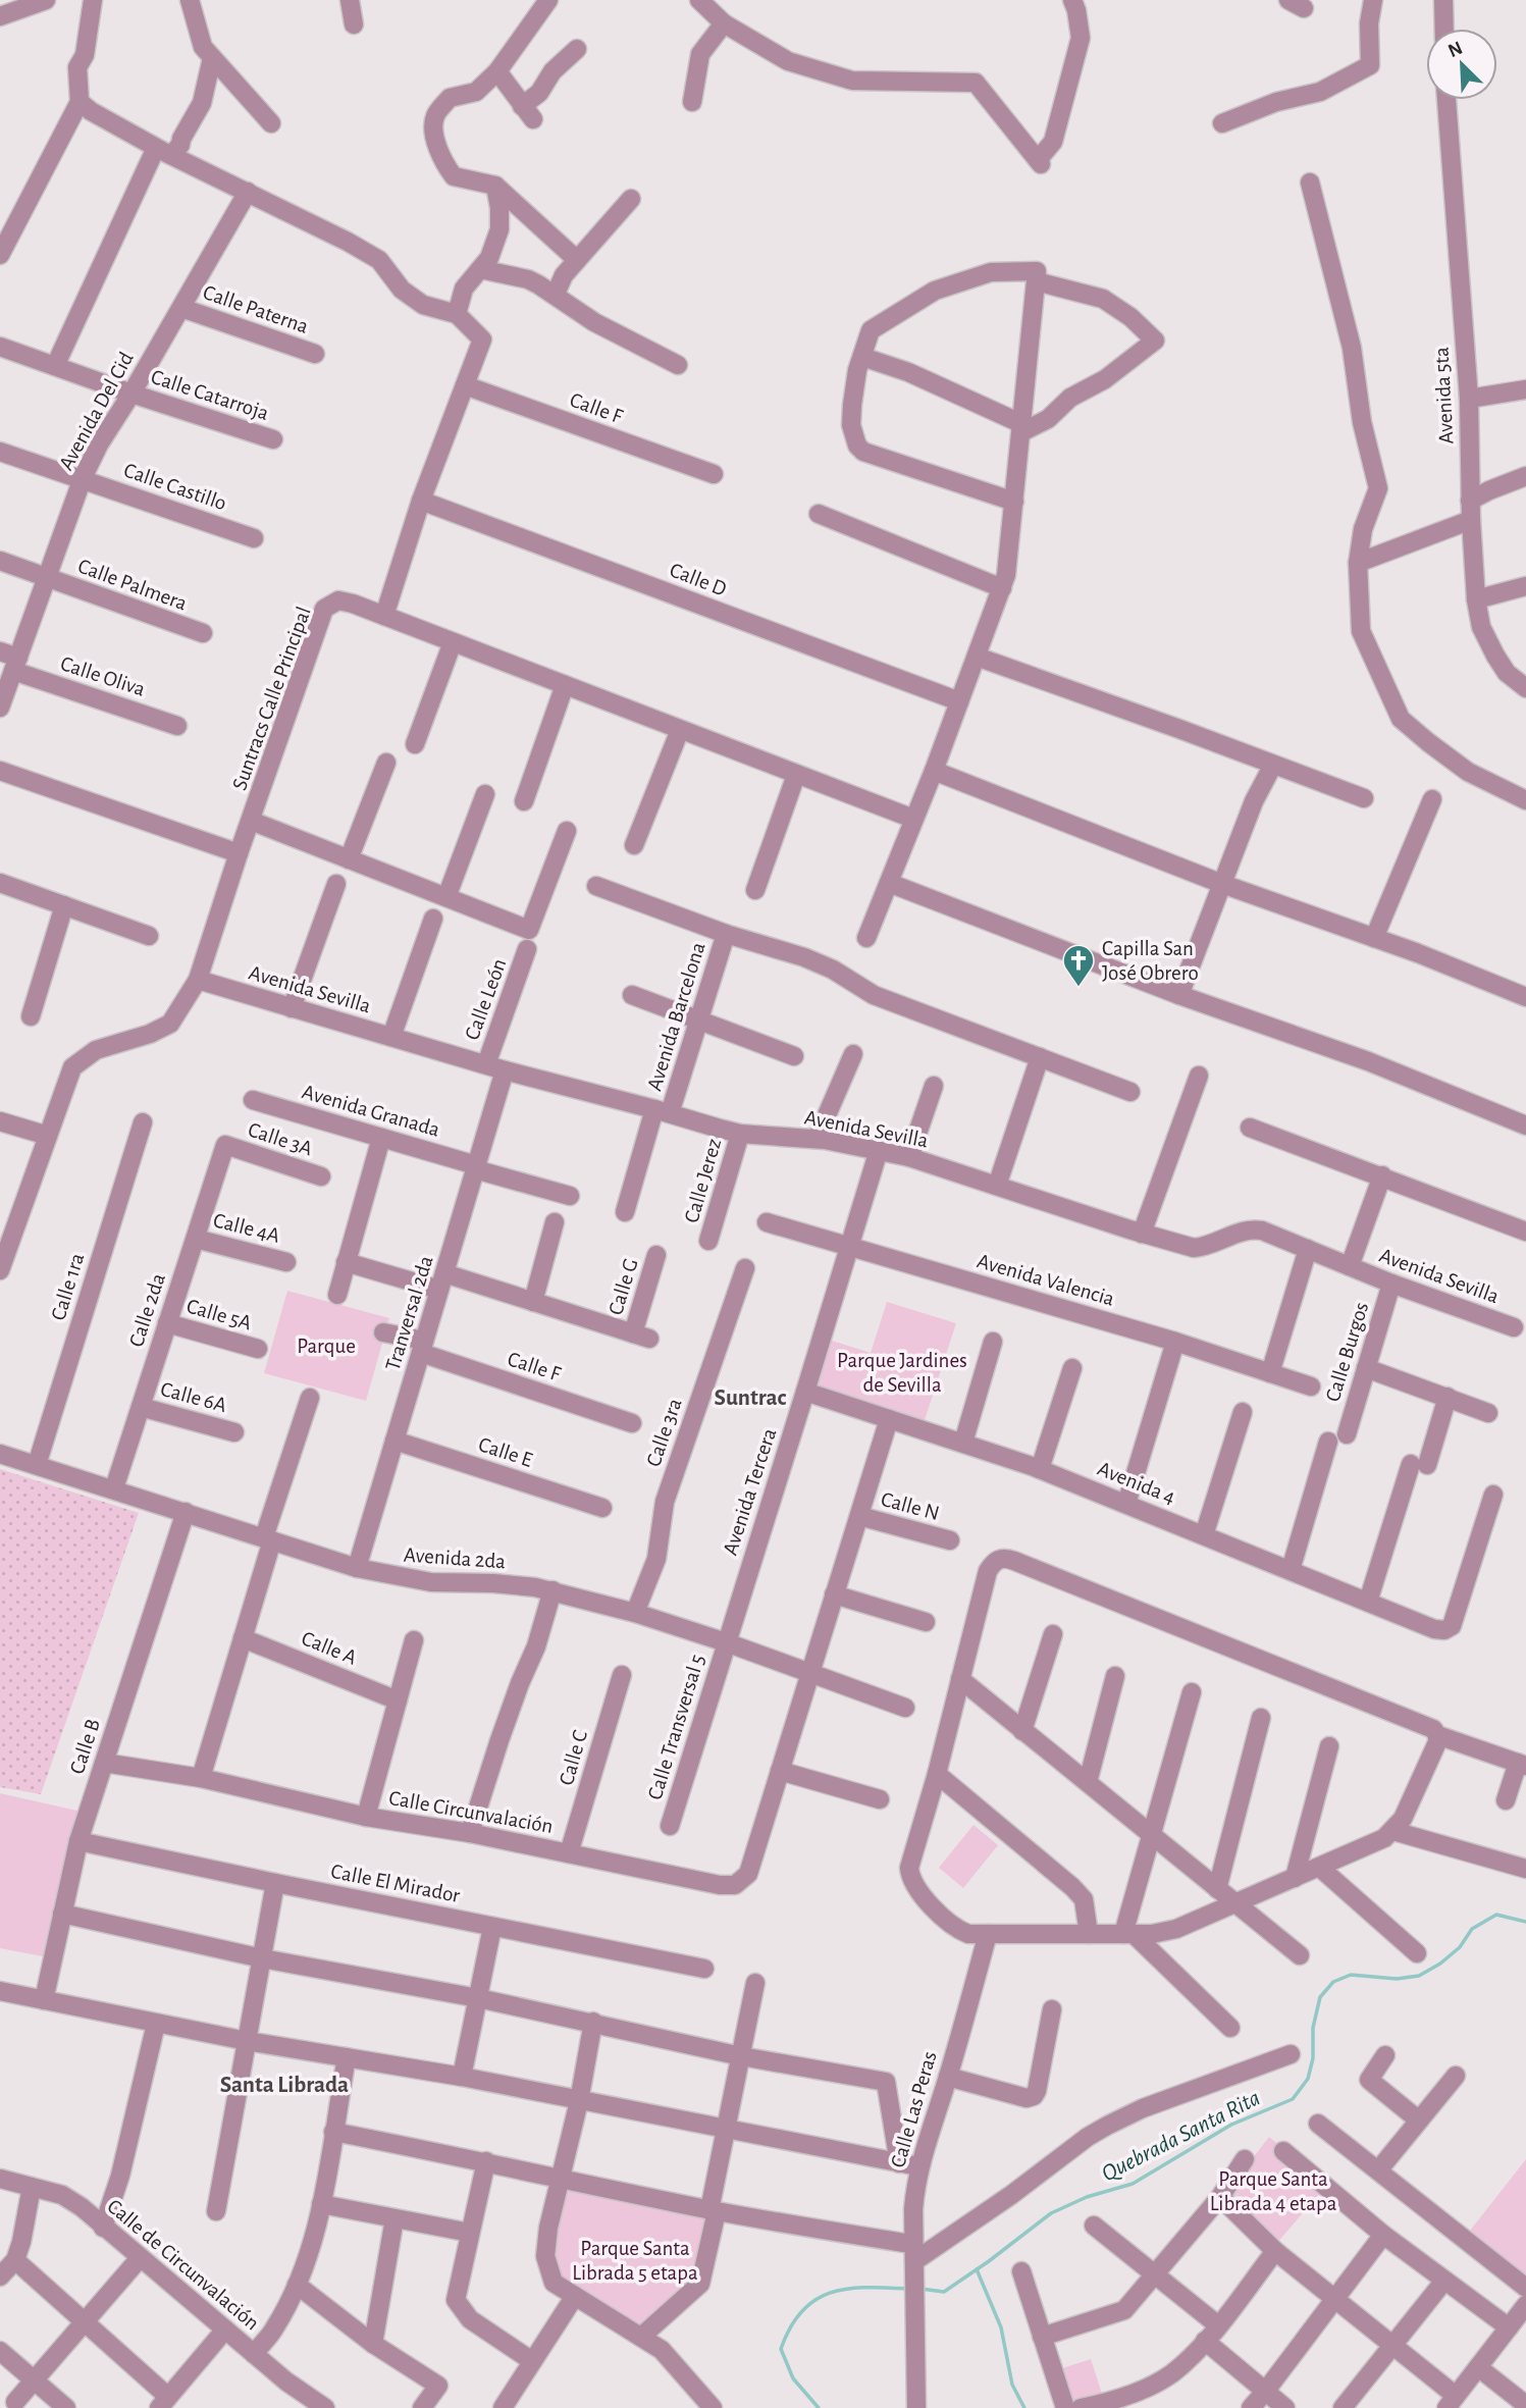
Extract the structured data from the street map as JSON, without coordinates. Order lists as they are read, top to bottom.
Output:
{
  "streets": {
    "street": [
      "Calle Paterna",
      "Calle Catarroja",
      "Avenida 5ta",
      "Calle F",
      "Avenida Del Cid",
      "Calle Castillo",
      "Calle D",
      "Calle Palmera",
      "Calle Oliva",
      "Suntracs Calle Principal",
      "Avenida Sevilla",
      "Calle León",
      "Avenida Barcelona",
      "Avenida Granada",
      "Calle 3A",
      "Calle Jerez",
      "Calle 4A",
      "Avenida Valencia",
      "Calle 1ra",
      "Calle G",
      "Calle 2da",
      "Tranversal 2da",
      "Calle 5A",
      "Calle Burgos",
      "Calle 6A",
      "Calle 3ra",
      "Calle E",
      "Avenida 4",
      "Avenida Tercera",
      "Calle N",
      "Avenida 2da",
      "Calle A",
      "Calle Transversal 5",
      "Calle B",
      "Calle C",
      "Calle Circunvalación",
      "Calle El Mirador",
      "Calle Las Peras",
      "Calle de Circunvalación"
    ]
  },
  "crossings": [
    ["Calle Paterna", "Avenida Del Cid"],
    ["Calle Catarroja", "Avenida Del Cid"],
    ["Calle F", "Tranversal 2da"],
    ["Avenida Del Cid", "Calle Castillo"],
    ["Avenida Del Cid", "Calle Palmera"],
    ["Avenida Del Cid", "Calle Oliva"],
    ["Suntracs Calle Principal", "Avenida Sevilla"],
    ["Avenida Sevilla", "Calle León"],
    ["Avenida Sevilla", "Avenida Barcelona"],
    ["Avenida Sevilla", "Calle Jerez"],
    ["Avenida Sevilla", "Tranversal 2da"],
    ["Avenida Sevilla", "Calle Burgos"],
    ["Avenida Sevilla", "Avenida Tercera"],
    ["Avenida Granada", "Tranversal 2da"],
    ["Calle 3A", "Calle 2da"],
    ["Calle 4A", "Calle 2da"],
    ["Avenida Valencia", "Avenida Tercera"],
    ["Calle 1ra", "Avenida 2da"],
    ["Calle 2da", "Calle 5A"],
    ["Calle 2da", "Calle 6A"],
    ["Calle 2da", "Avenida 2da"],
    ["Tranversal 2da", "Calle E"],
    ["Tranversal 2da", "Avenida 2da"],
    ["Calle 3ra", "Avenida 2da"],
    ["Avenida 4", "Avenida Tercera"],
    ["Avenida Tercera", "Avenida 2da"],
    ["Avenida Tercera", "Calle Transversal 5"],
    ["Avenida 2da", "Calle Transversal 5"],
    ["Avenida 2da", "Calle B"],
    ["Calle B", "Calle Circunvalación"],
    ["Calle B", "Calle El Mirador"],
    ["Calle C", "Calle Circunvalación"]
  ],
  "districts": ["Suntrac", "Santa Librada"],
  "water": ["Quebrada Santa Rita"],
  "parks": [
    "Parque",
    "Parque Jardines de Sevilla",
    "Parque Santa Librada 4 etapa",
    "Parque Santa Librada 5 etapa"
  ],
  "places": {
    "church": ["Capilla San José Obrero"]
  },
  "north": "top left"
}
